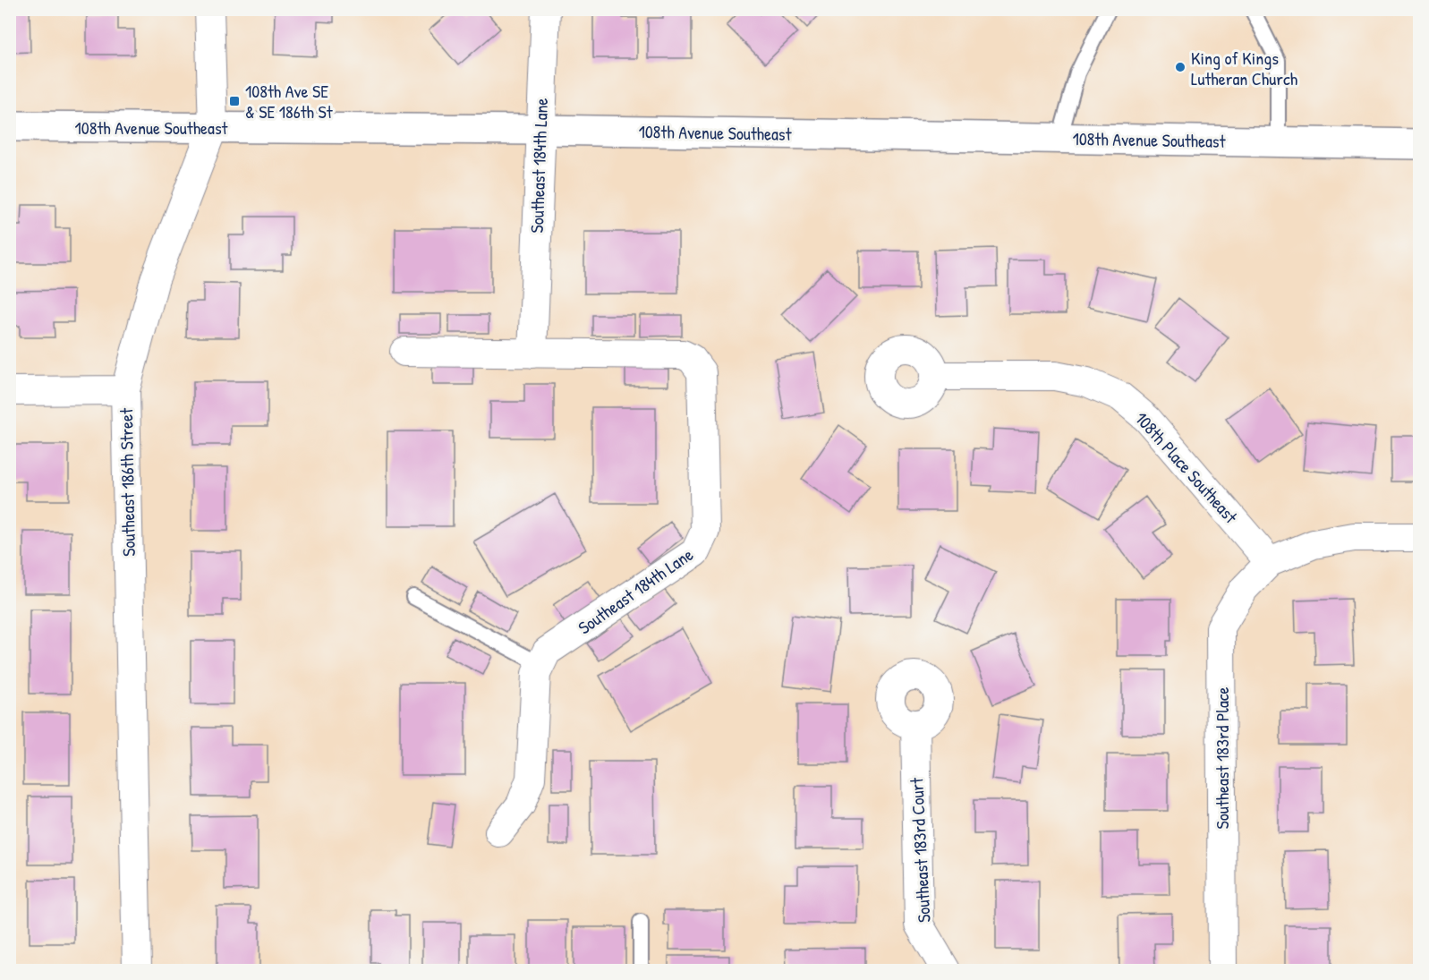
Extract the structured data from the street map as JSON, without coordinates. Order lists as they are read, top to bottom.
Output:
{
  "streets": {
    "main road": ["108th Avenue Southeast"],
    "street": [
      "Southeast 184th Lane",
      "108th Place Southeast",
      "Southeast 186th Street",
      "Southeast 183rd Place",
      "Southeast 183rd Court"
    ]
  },
  "crossings": [
    ["108th Avenue Southeast", "Southeast 184th Lane"],
    ["108th Avenue Southeast", "Southeast 186th Street"],
    ["108th Place Southeast", "Southeast 183rd Place"]
  ],
  "places": {
    "other": ["King of Kings Lutheran Church"],
    "transit": ["108th Ave SE & SE 186th St"]
  }
}
